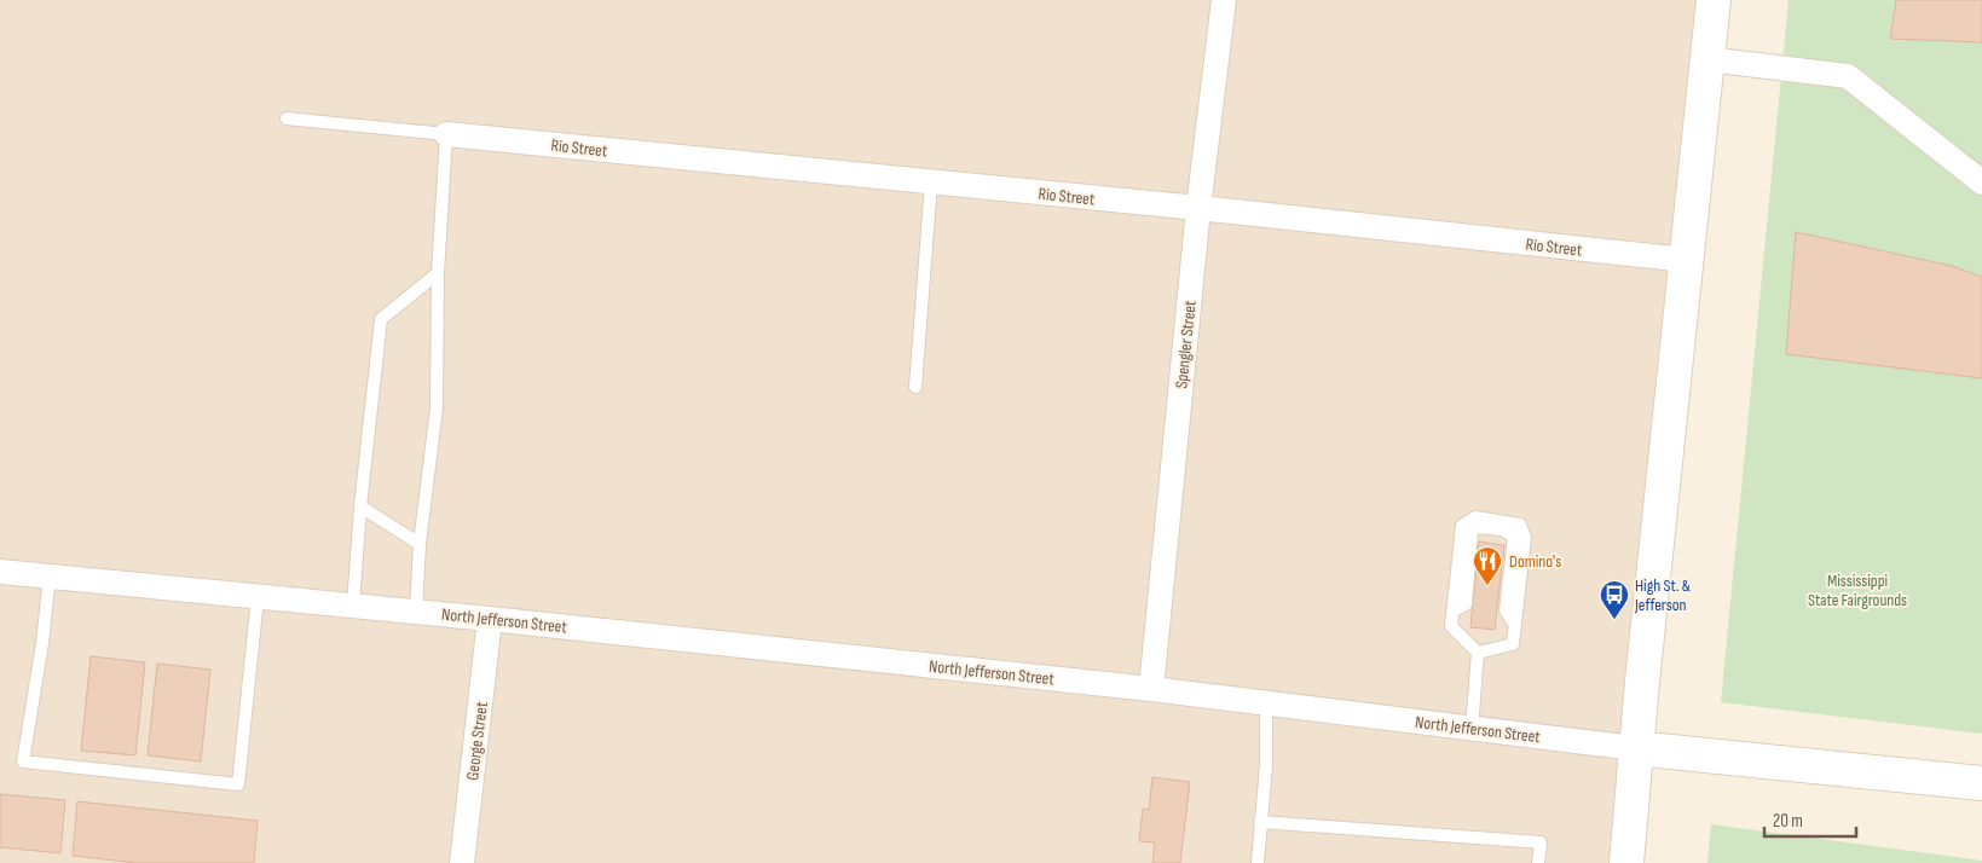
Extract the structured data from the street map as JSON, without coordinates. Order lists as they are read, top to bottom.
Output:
{
  "streets": {
    "street": [
      "Rio Street",
      "Spengler Street",
      "North Jefferson Street",
      "George Street"
    ]
  },
  "crossings": [
    ["Rio Street", "Spengler Street"],
    ["Spengler Street", "North Jefferson Street"],
    ["North Jefferson Street", "George Street"]
  ],
  "parks": ["Mississippi State Fairgrounds"],
  "places": {
    "restaurant": ["Domino's"],
    "bus stop": ["High St. & Jefferson"]
  },
  "scale_bar": "20 m"
}
